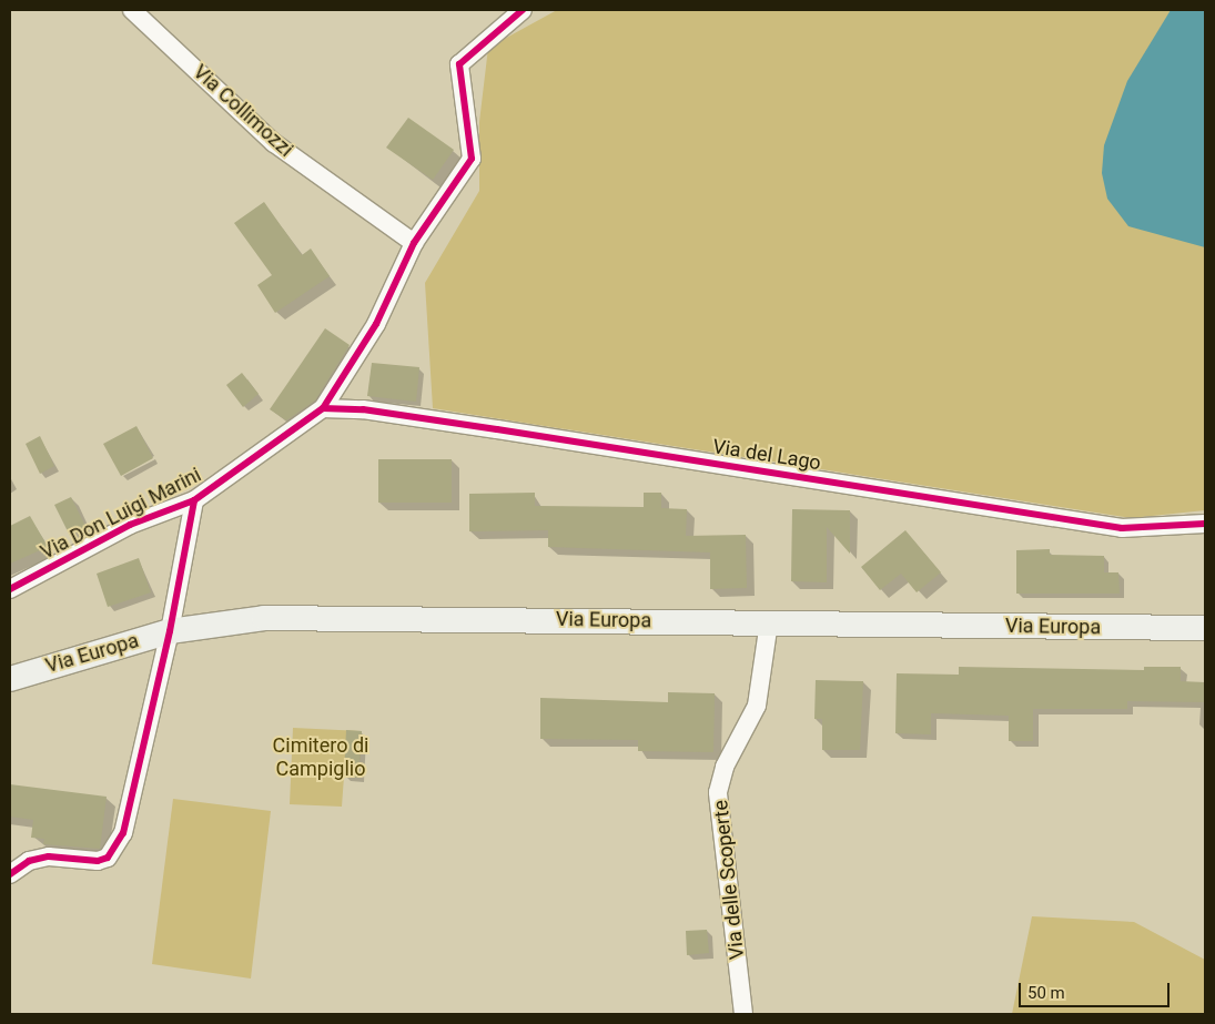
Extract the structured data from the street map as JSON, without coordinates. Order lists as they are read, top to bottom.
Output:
{
  "streets": {
    "main road": ["Via Europa"],
    "street": [
      "Via Collimozzi",
      "Via del Lago",
      "Via Don Luigi Marini",
      "Via delle Scoperte"
    ]
  },
  "crossings": [
    ["Via Collimozzi", "Via Don Luigi Marini"],
    ["Via del Lago", "Via Don Luigi Marini"],
    ["Via Europa", "Via delle Scoperte"]
  ],
  "parks": ["Cimitero di Campiglio"],
  "scale_bar": "50 m"
}
